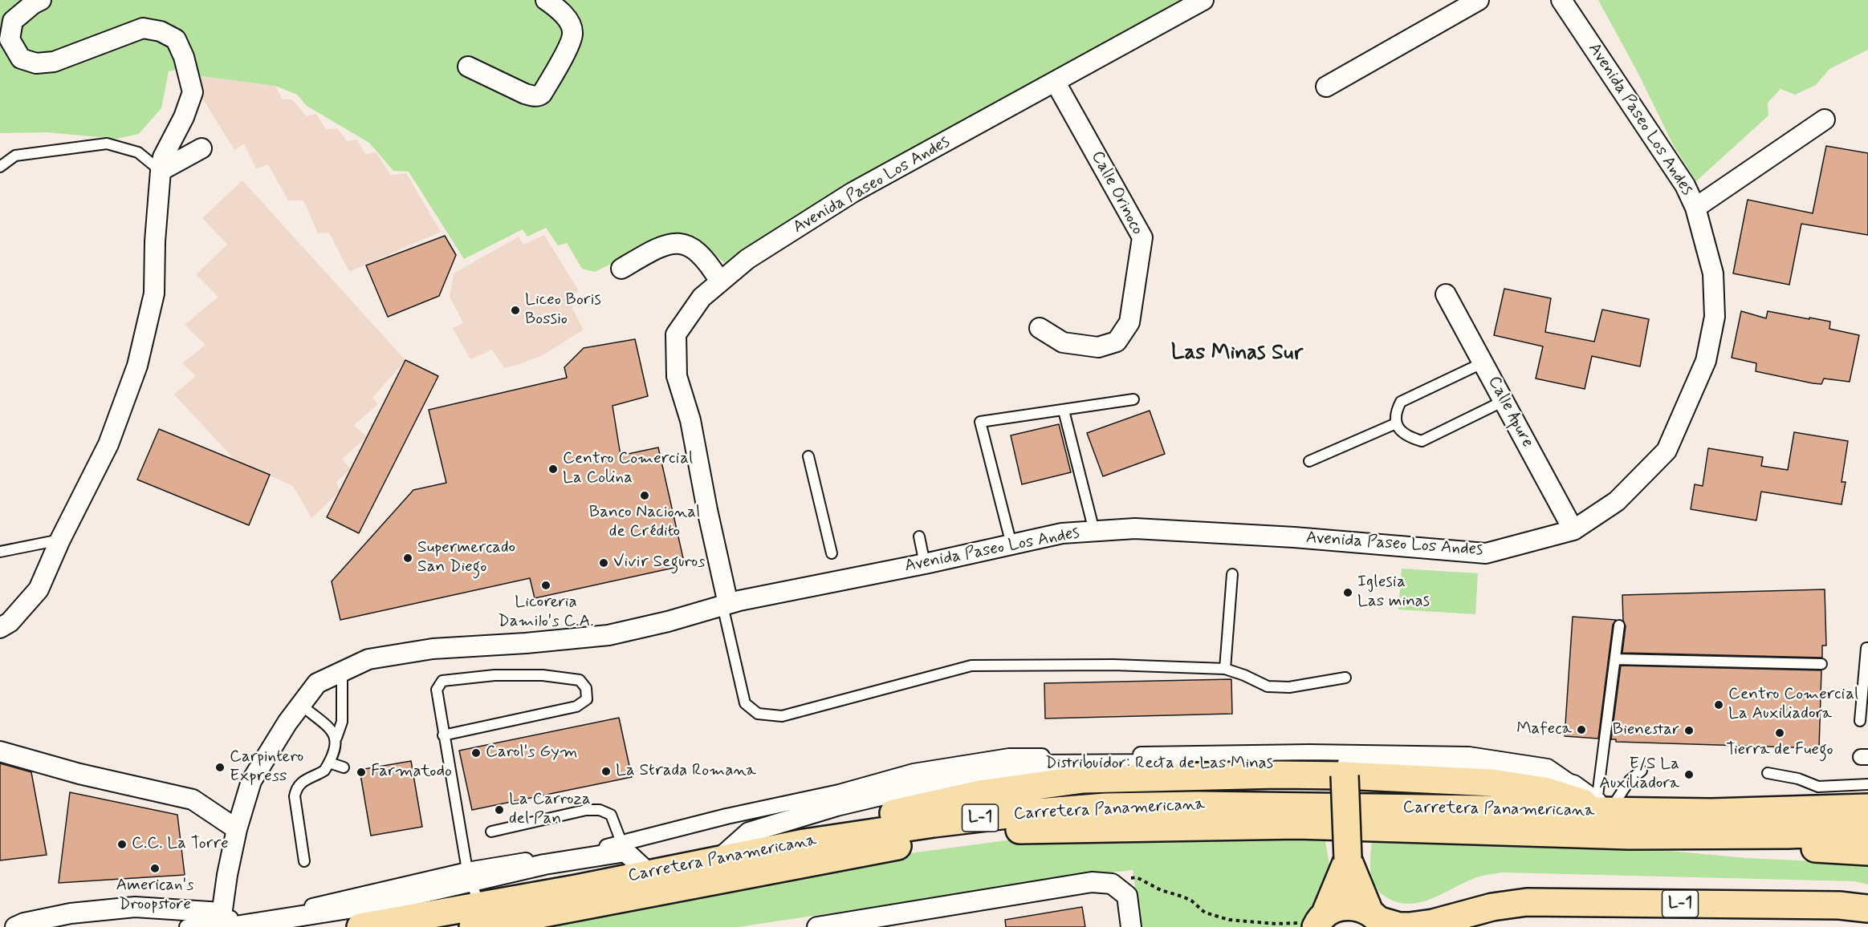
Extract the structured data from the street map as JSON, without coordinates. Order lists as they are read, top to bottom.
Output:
{
  "streets": {
    "main road": ["Carretera Panamericana", "L-1"],
    "street": [
      "Avenida Paseo Los Andes",
      "Calle Orinoco",
      "Calle Apure",
      "Distribuidor: Recta de Las Minas"
    ]
  },
  "crossings": [
    ["Avenida Paseo Los Andes", "Calle Orinoco"],
    ["Avenida Paseo Los Andes", "Calle Apure"],
    ["Distribuidor: Recta de Las Minas", "Carretera Panamericana"],
    ["Distribuidor: Recta de Las Minas", "L-1"],
    ["Carretera Panamericana", "L-1"]
  ],
  "districts": ["Las Minas Sur"],
  "places": [
    "Liceo Boris Bossio",
    "Centro Comercial La Colina",
    "Banco Nacional de Crédito",
    "Supermercado San Diego",
    "Vivir Seguros",
    "Licoreria Damilo's C.A.",
    "Iglesia Las minas",
    "Centro Comercial La Auxiliadora",
    "Mafeca",
    "Bienestar",
    "Tierra de Fuego",
    "Carol's Gym",
    "Carpintero Express",
    "La Strada Romana",
    "Farmatodo",
    "E/S La Auxiliadora",
    "La Carroza del Pan",
    "C.C. La Torre",
    "American's Droopstore"
  ]
}
